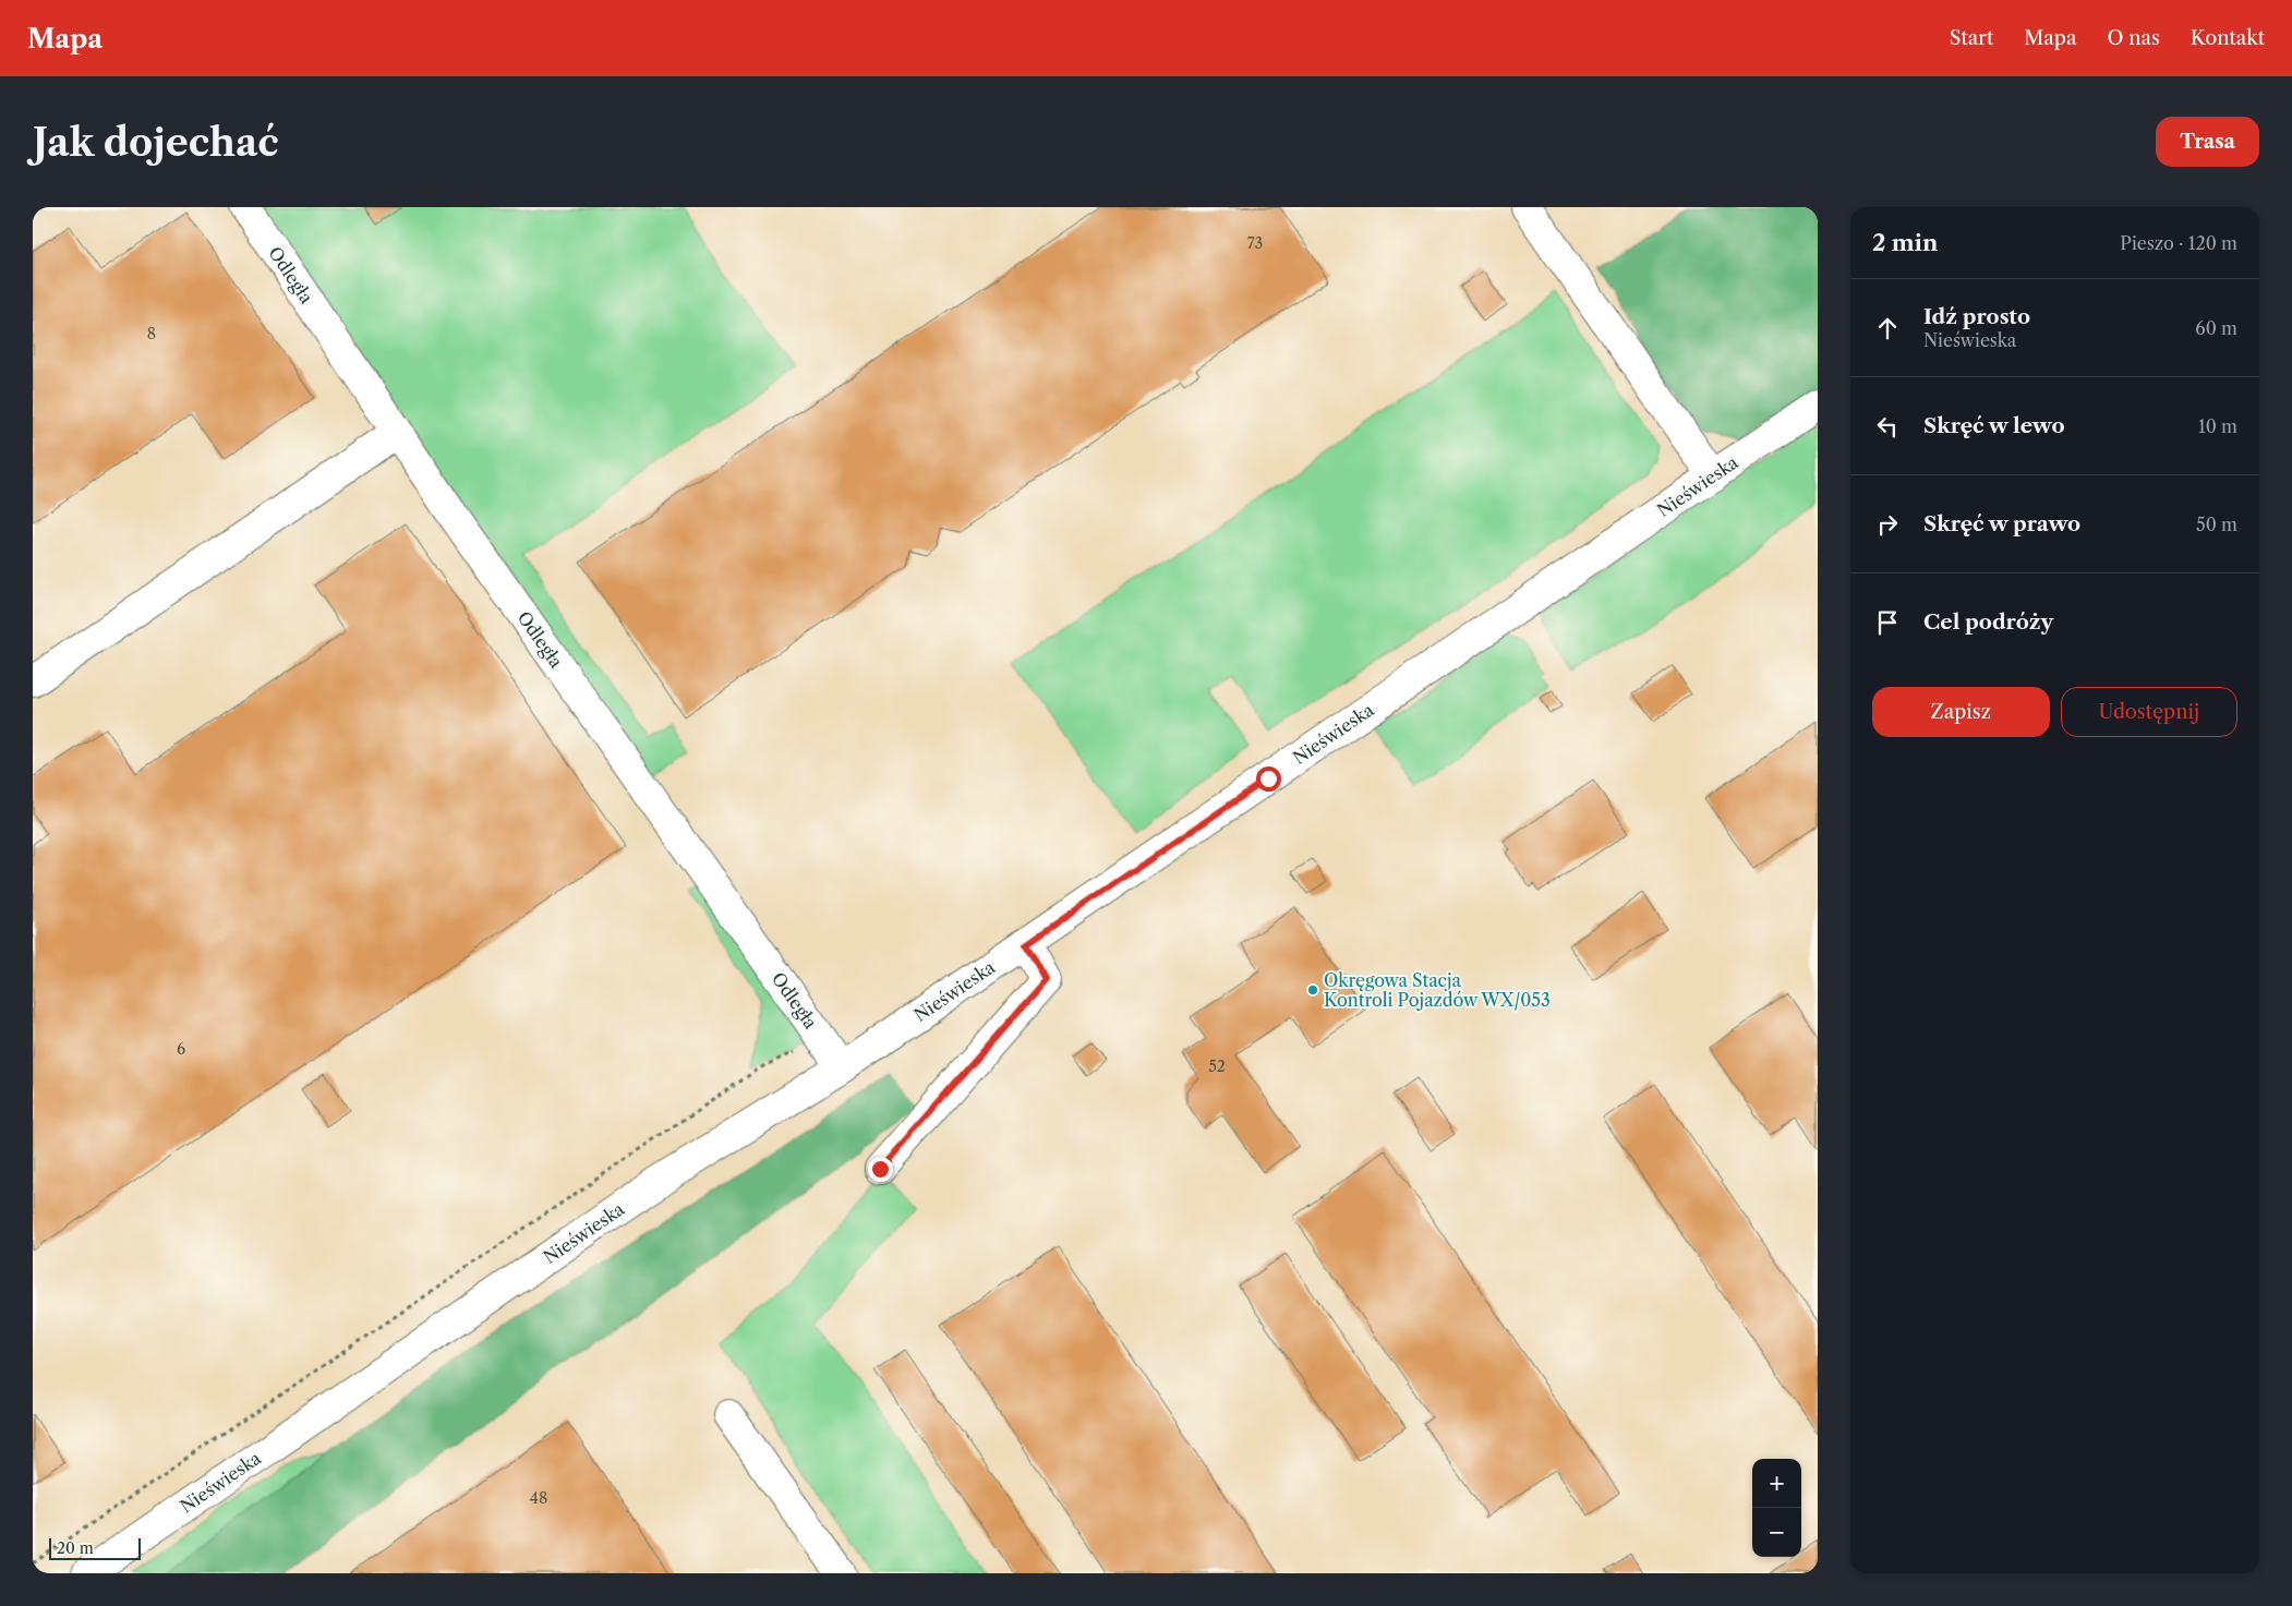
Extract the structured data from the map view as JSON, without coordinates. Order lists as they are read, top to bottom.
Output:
{
  "streets": {
    "street": ["Odległa", "Nieświeska"]
  },
  "crossings": [
    ["Odległa", "Nieświeska"]
  ],
  "places": ["Okręgowa Stacja Kontroli Pojazdów WX/053"],
  "house_numbers": [
    "73",
    "8",
    "6",
    "52",
    "48"
  ],
  "scale_bar": "20 m",
  "page": {
    "header": "Mapa",
    "nav": [
      "Start",
      "Mapa",
      "O nas",
      "Kontakt"
    ],
    "buttons": [
      "Trasa",
      ["Zapisz", "Udostępnij"]
    ],
    "title": "Jak dojechać",
    "heading": ["2 min", "Pieszo · 120 m"],
    "list": [
      ["Idź prosto", "Nieświeska", "60 m"],
      ["Skręć w lewo", "10 m"],
      ["Skręć w prawo", "50 m"],
      "Cel podróży"
    ],
    "map_buttons": ["+", "−"],
    "scale": "20 m"
  }
}
